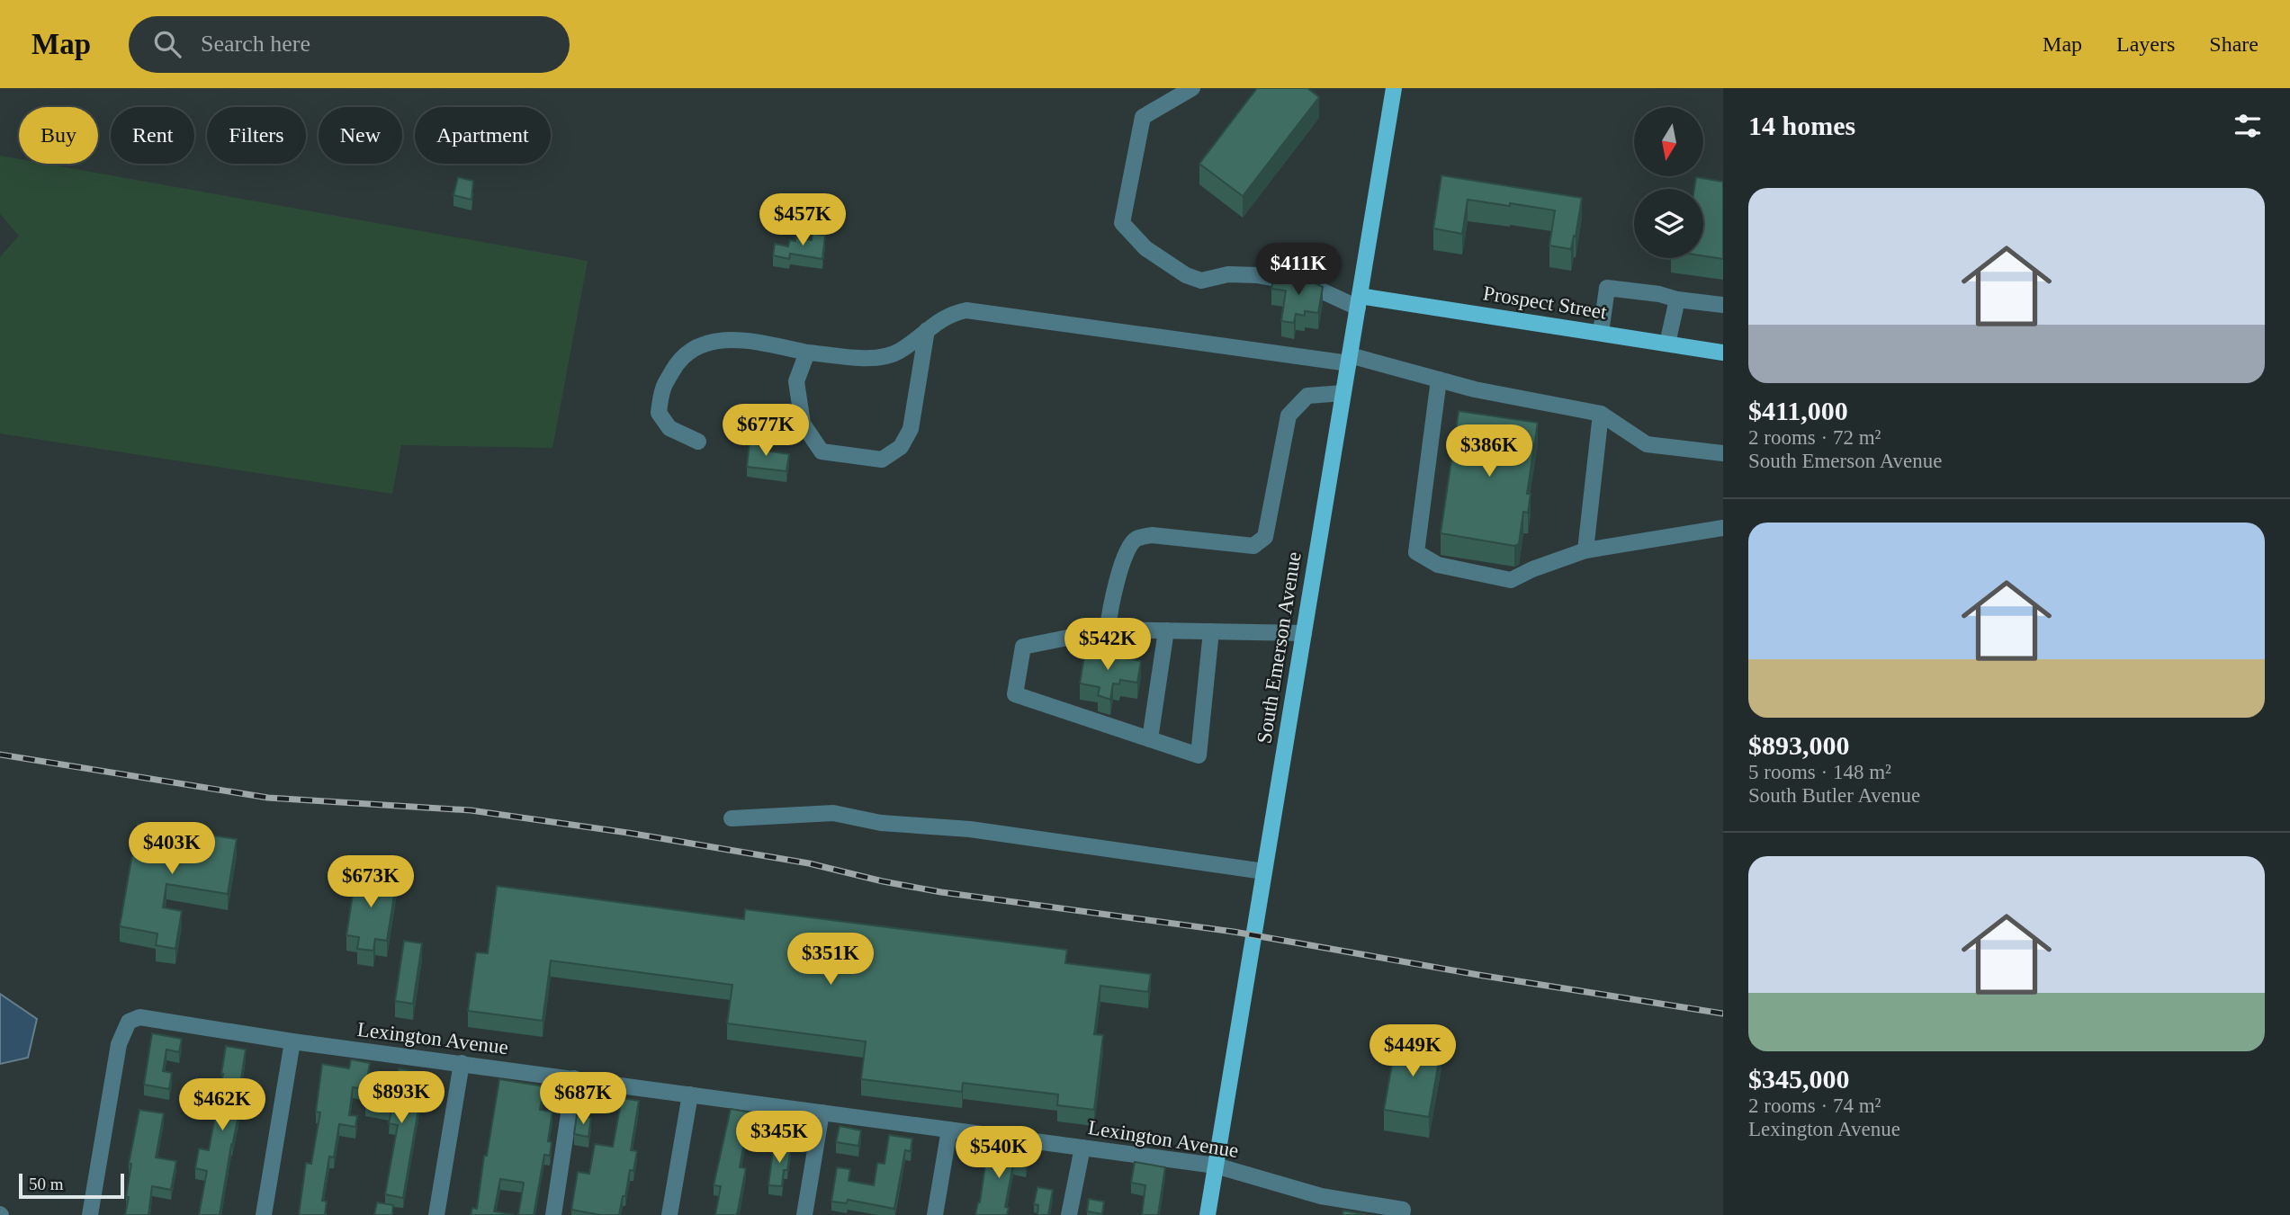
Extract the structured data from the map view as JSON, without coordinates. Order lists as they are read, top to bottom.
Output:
{
  "streets": {
    "main road": ["Prospect Street", "South Emerson Avenue"],
    "street": ["Lexington Avenue"]
  },
  "crossings": [
    ["Prospect Street", "South Emerson Avenue"],
    ["South Emerson Avenue", "Lexington Avenue"]
  ],
  "scale_bar": "50 m",
  "north": "bottom",
  "page": {
    "header": "Map",
    "search": "Search here",
    "nav": ["Map", "Layers", "Share"],
    "heading": "14 homes",
    "chip": [
      "Buy",
      "Rent",
      "Filters",
      "New",
      "Apartment"
    ],
    "list": [
      {
        "name": "$411,000",
        "note": "2 rooms · 72 m² · South Emerson Avenue"
      },
      {
        "name": "$893,000",
        "note": "5 rooms · 148 m² · South Butler Avenue"
      },
      {
        "name": "$345,000",
        "note": "2 rooms · 74 m² · Lexington Avenue"
      }
    ],
    "price": [
      "$457K",
      "$411K",
      "$677K",
      "$386K",
      "$542K",
      "$403K",
      "$673K",
      "$351K",
      "$449K",
      "$893K",
      "$687K",
      "$462K",
      "$345K",
      "$540K"
    ],
    "scale": "50 m"
  }
}
